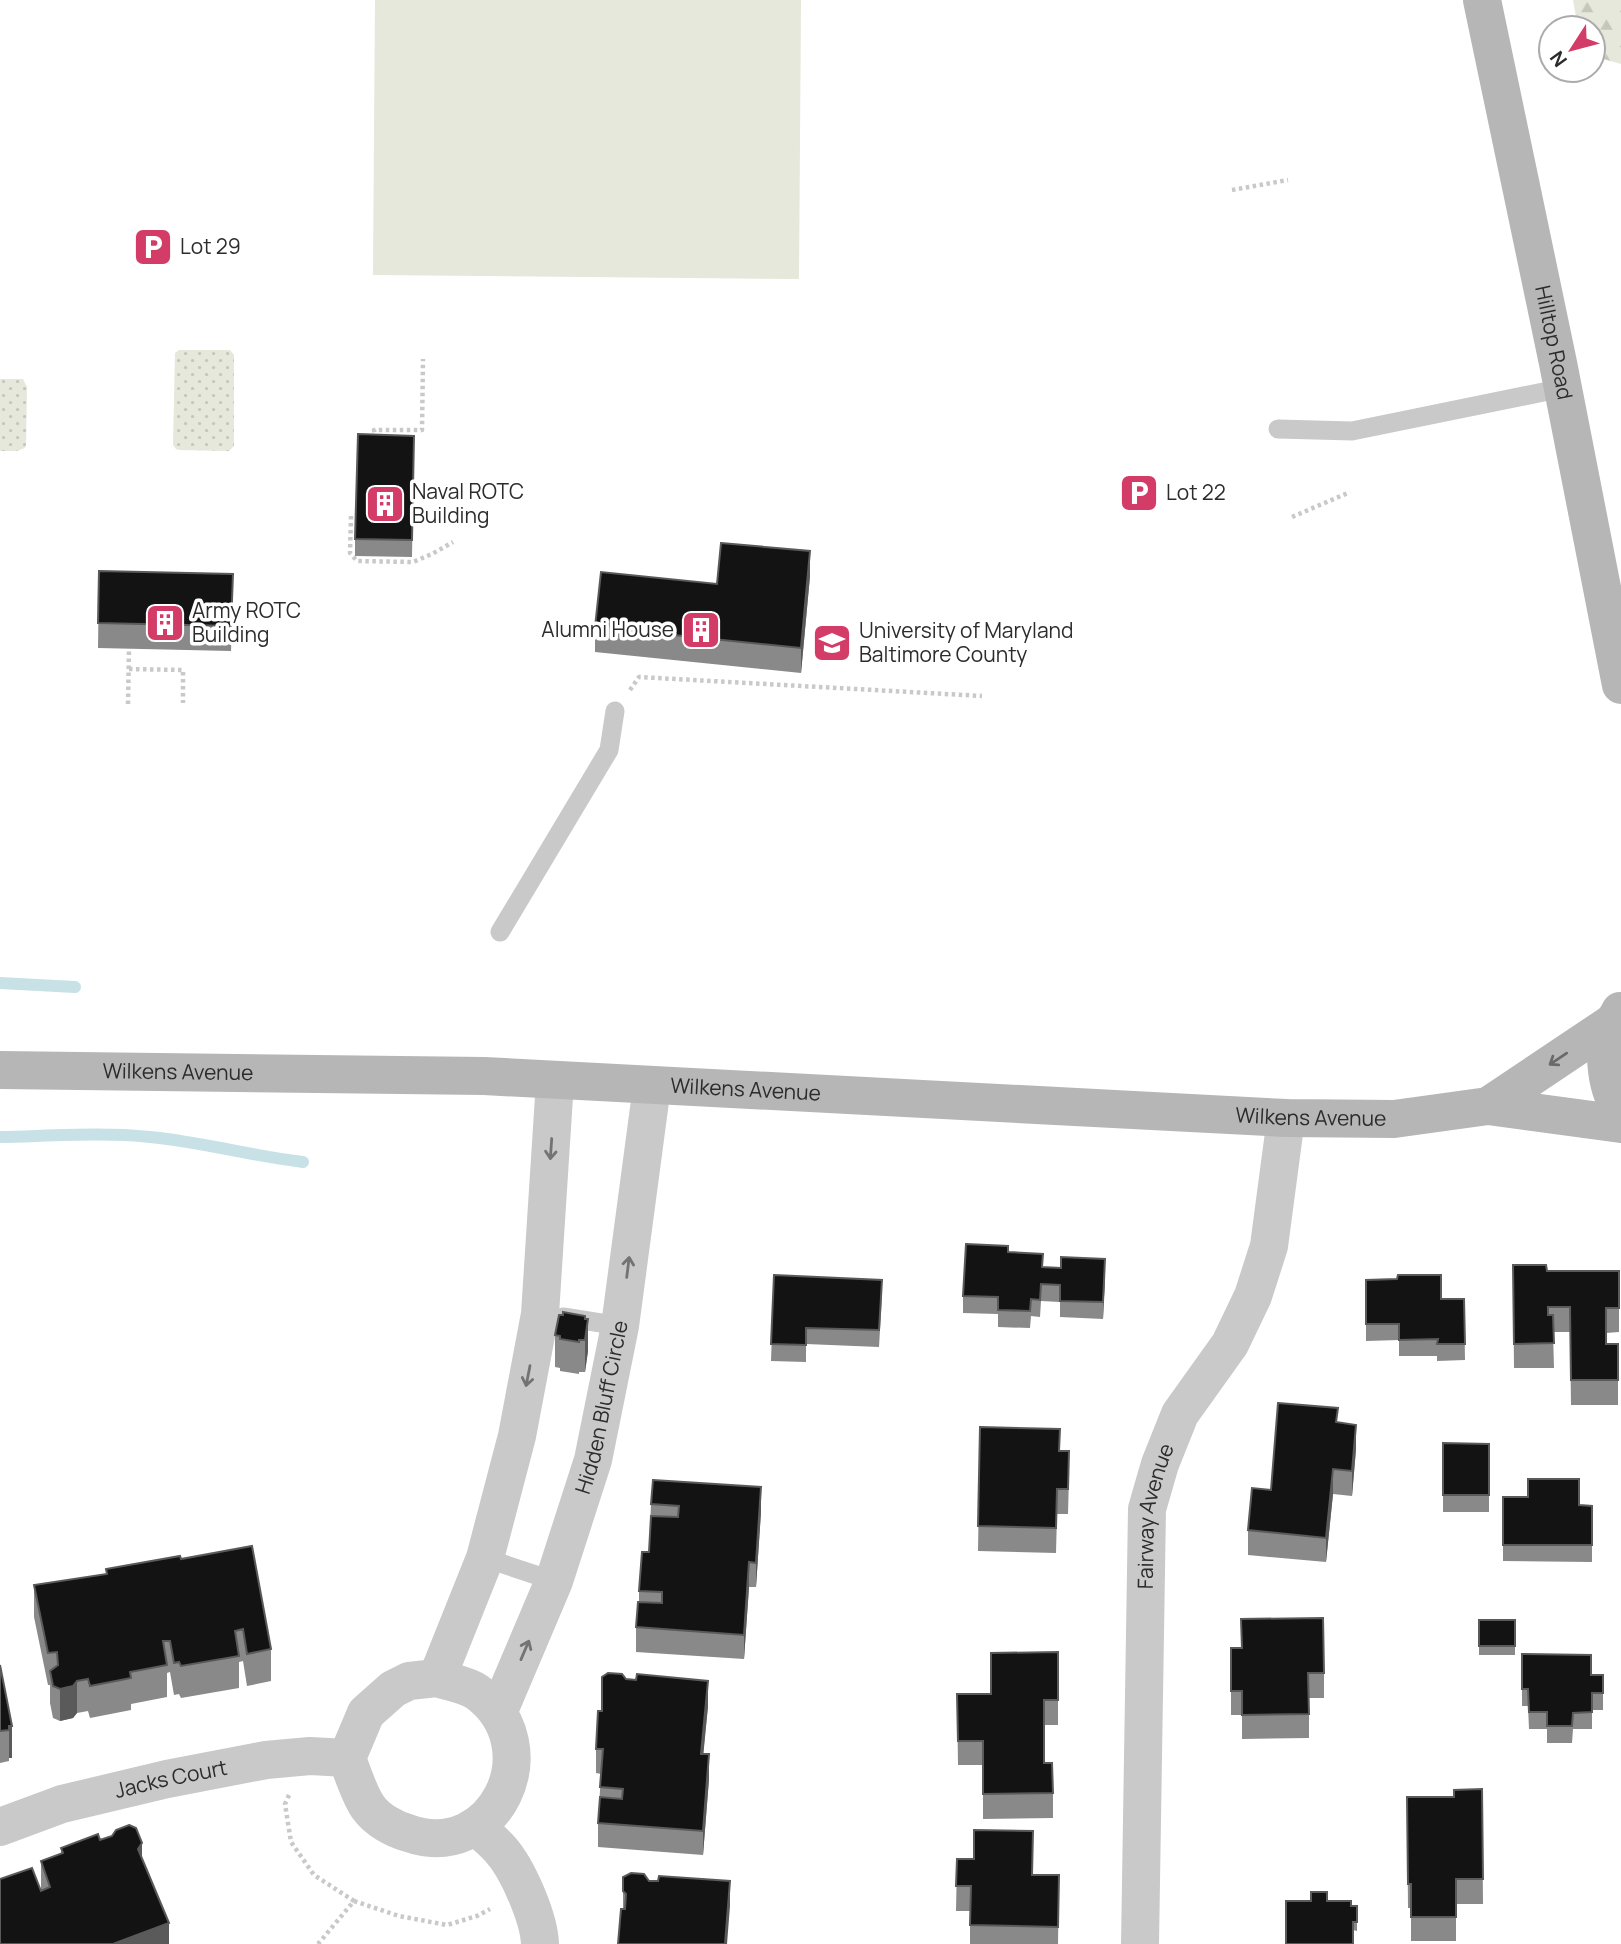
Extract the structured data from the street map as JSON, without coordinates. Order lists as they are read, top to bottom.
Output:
{
  "streets": {
    "main road": ["Hilltop Road", "Wilkens Avenue"],
    "street": ["Hidden Bluff Circle", "Fairway Avenue", "Jacks Court"]
  },
  "crossings": [
    ["Wilkens Avenue", "Hidden Bluff Circle"],
    ["Wilkens Avenue", "Fairway Avenue"],
    ["Hidden Bluff Circle", "Jacks Court"]
  ],
  "places": {
    "parking": ["Lot 29", "Lot 22"],
    "building": ["Naval ROTC Building", "Army ROTC Building", "Alumni House"],
    "school or university": ["University of Maryland Baltimore County"]
  },
  "north": "bottom left"
}
